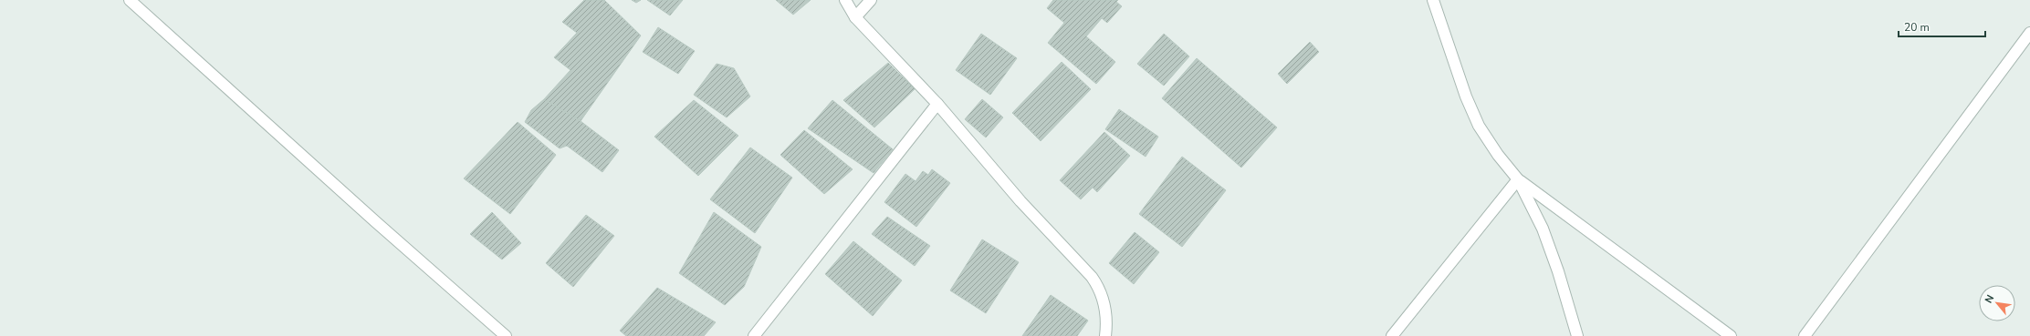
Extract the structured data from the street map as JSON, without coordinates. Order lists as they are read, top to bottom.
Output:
{
  "scale_bar": "20 m",
  "north": "top left"
}
